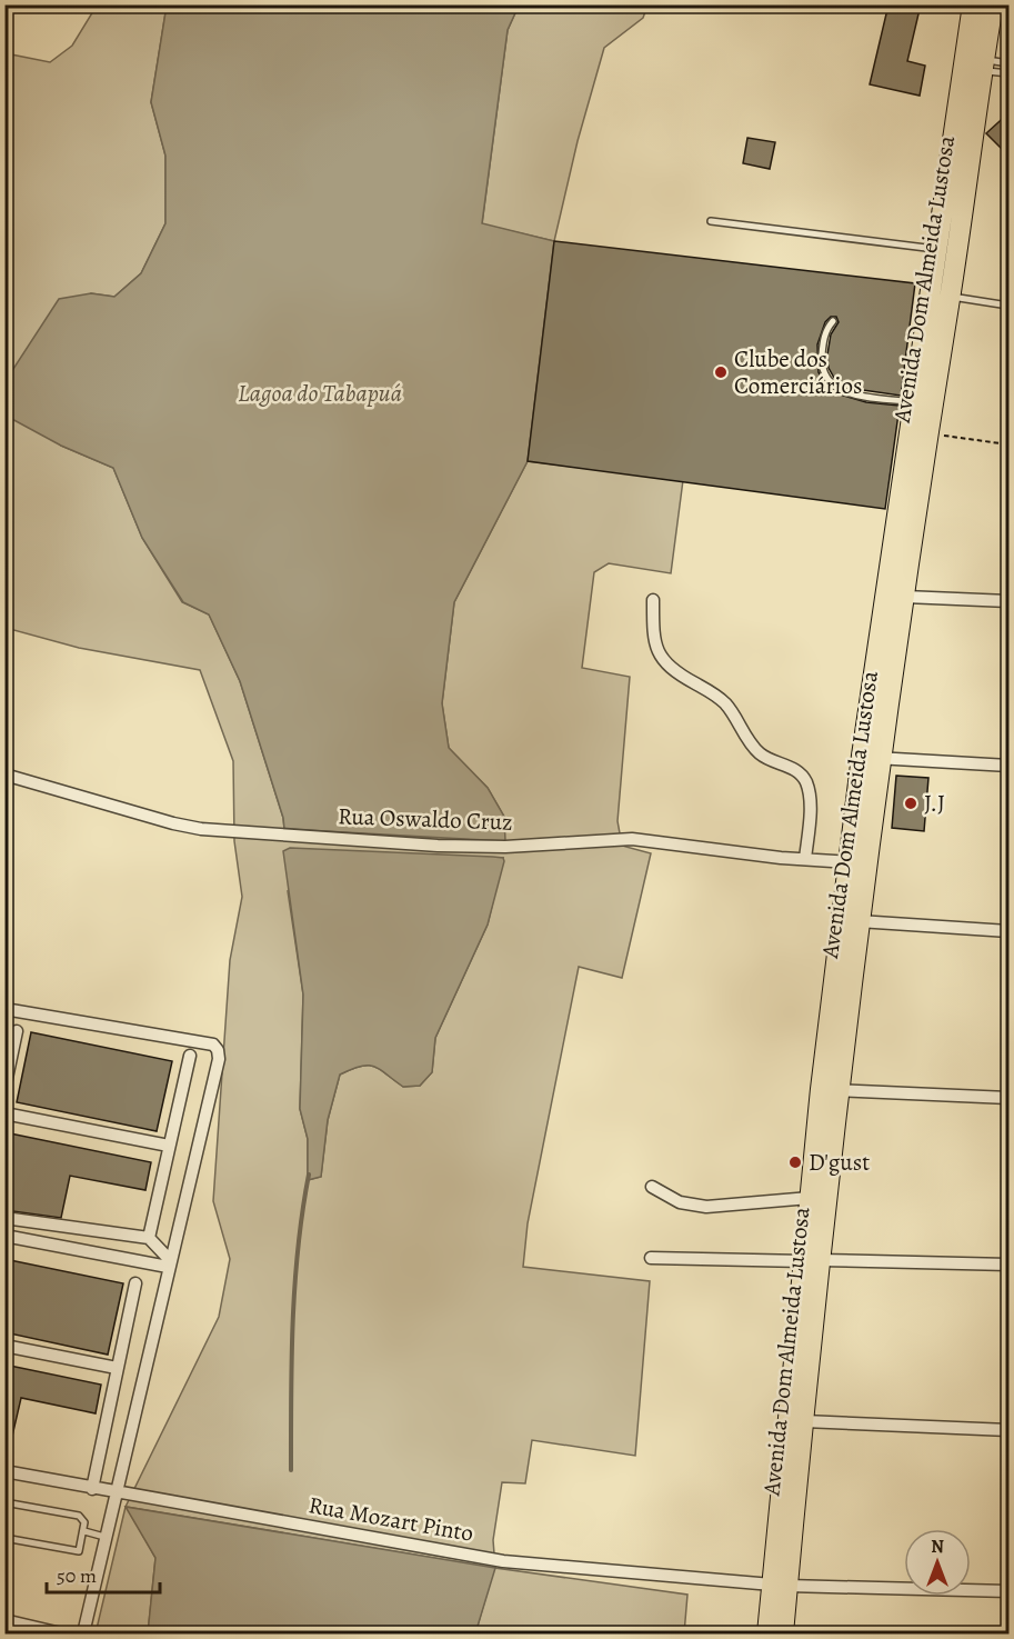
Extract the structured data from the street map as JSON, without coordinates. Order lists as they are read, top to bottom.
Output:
{
  "streets": {
    "main road": ["Avenida Dom Almeida Lustosa"],
    "street": ["Rua Oswaldo Cruz", "Rua Mozart Pinto"]
  },
  "crossings": [
    ["Avenida Dom Almeida Lustosa", "Rua Oswaldo Cruz"],
    ["Avenida Dom Almeida Lustosa", "Rua Mozart Pinto"]
  ],
  "water": ["Lagoa do Tabapuá"],
  "places": ["Clube dos Comerciários", "J.J", "D'gust"],
  "scale_bar": "50 m",
  "north": "top"
}
